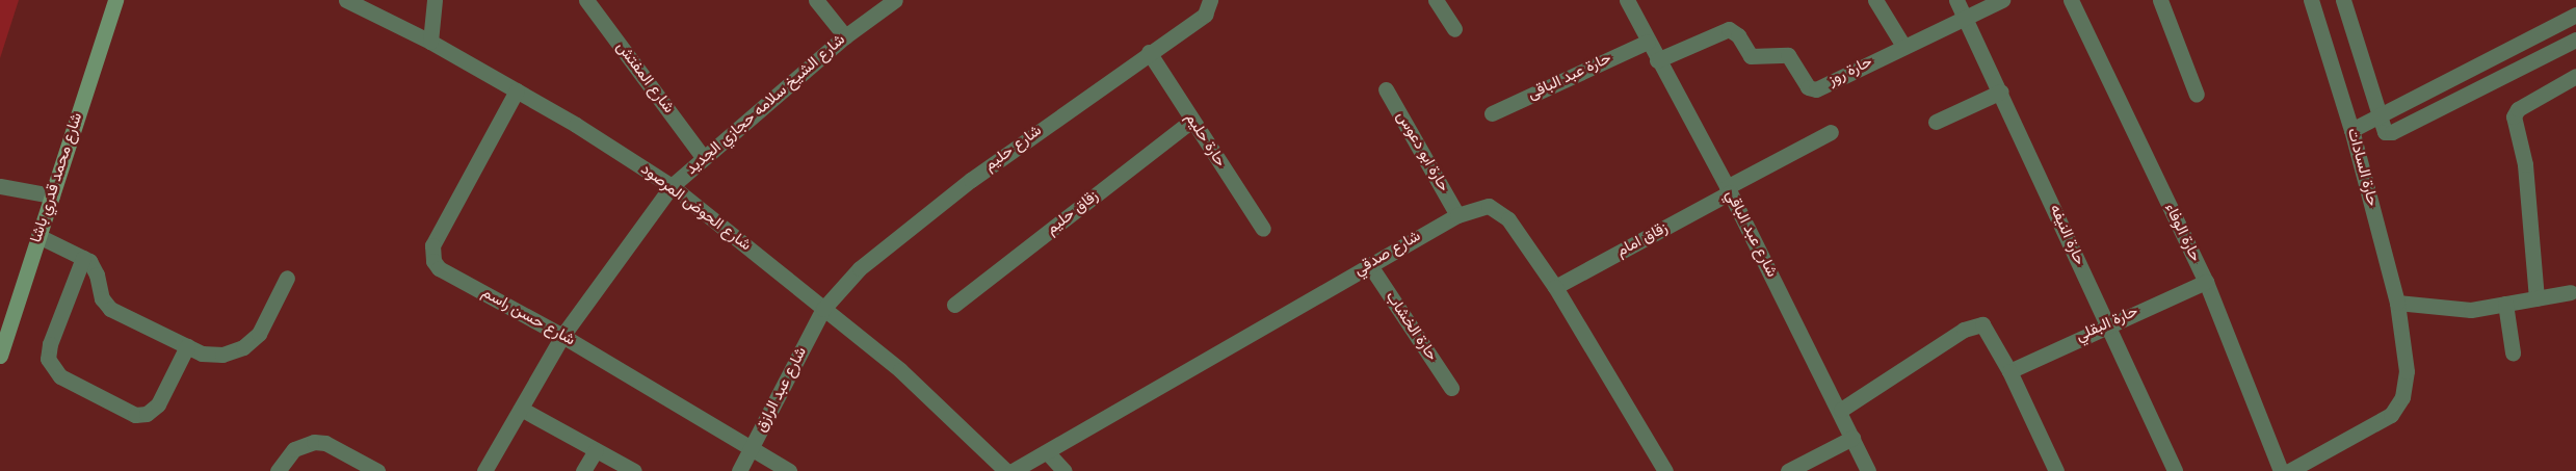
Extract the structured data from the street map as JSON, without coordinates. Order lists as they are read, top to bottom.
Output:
{
  "streets": {
    "street": [
      "حارة روز",
      "حارة عبد الباقى",
      "شارع المفتش",
      "شارع الشيخ سلامه حجازي الجديد",
      "حارة حليم",
      "شارع حليم",
      "حارة ابو دعوس",
      "حارة السادات",
      "شارع محمد قدري باشا",
      "شارع الحوض المرصود",
      "زقاق حليم",
      "حارة الوفاء",
      "شارع عبد الباقي",
      "حارة النيفه",
      "زقاق امام",
      "شارع صدقي",
      "شارع حسن راسم",
      "حارة البقلي",
      "حارة الخشاب",
      "شارع عبد الرازق"
    ]
  },
  "crossings": [
    ["حارة روز", "شارع عبد الباقي"],
    ["حارة روز", "حارة النيفه"],
    ["حارة عبد الباقى", "شارع عبد الباقي"],
    ["شارع المفتش", "شارع الشيخ سلامه حجازي الجديد"],
    ["شارع الشيخ سلامه حجازي الجديد", "شارع الحوض المرصود"],
    ["شارع الشيخ سلامه حجازي الجديد", "شارع حسن راسم"],
    ["حارة حليم", "شارع حليم"],
    ["حارة حليم", "زقاق حليم"],
    ["شارع حليم", "شارع الحوض المرصود"],
    ["شارع حليم", "شارع عبد الرازق"],
    ["حارة ابو دعوس", "شارع صدقي"],
    ["شارع الحوض المرصود", "شارع حسن راسم"],
    ["شارع الحوض المرصود", "شارع عبد الرازق"],
    ["حارة الوفاء", "حارة البقلي"],
    ["شارع عبد الباقي", "زقاق امام"],
    ["حارة النيفه", "حارة البقلي"],
    ["زقاق امام", "شارع صدقي"],
    ["شارع صدقي", "حارة الخشاب"],
    ["شارع حسن راسم", "شارع عبد الرازق"]
  ]
}
